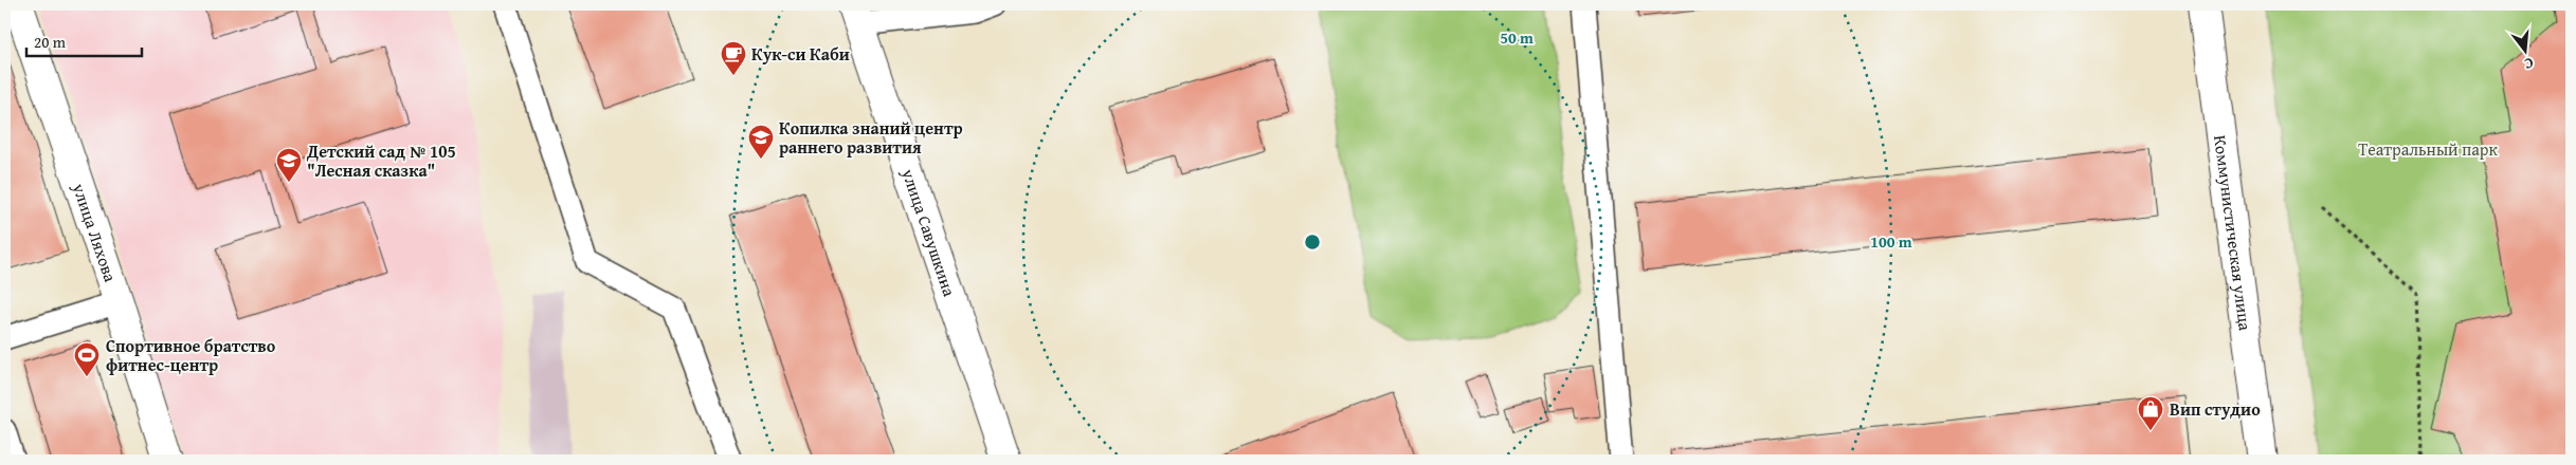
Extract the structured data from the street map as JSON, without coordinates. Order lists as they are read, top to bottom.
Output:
{
  "streets": {
    "street": ["улица Ляхова", "улица Савушкина", "Коммунистическая улица"]
  },
  "parks": ["Театральный парк"],
  "places": {
    "cafe": ["Кук-си Каби"],
    "school or university": ["Копилка знаний центр раннего развития", "Детский сад № 105 \"Лесная сказка\""],
    "sports": ["Спортивное братство фитнес-центр"],
    "shop": ["Вип студио"]
  },
  "scale_bar": "20 m",
  "north": "bottom",
  "rings": ["50 m", "100 m"]
}
